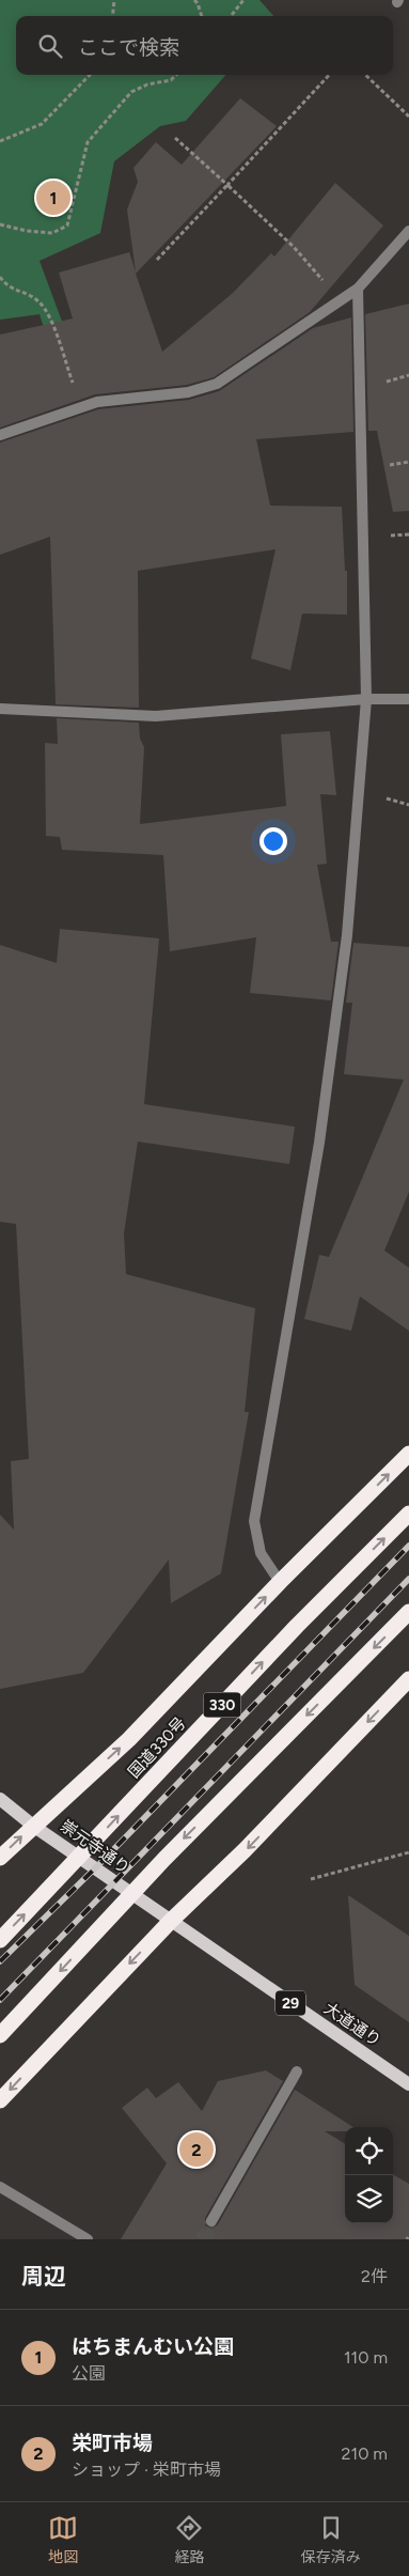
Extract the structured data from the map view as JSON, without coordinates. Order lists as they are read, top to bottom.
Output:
{
  "streets": {
    "highway": ["330", "国道330号"],
    "main road": ["崇元寺通り", "29", "大道通り"]
  },
  "crossings": [
    ["330", "崇元寺通り"],
    ["崇元寺通り", "大道通り"]
  ],
  "page": {
    "search": "ここで検索",
    "pins": ["1", "2"],
    "heading": ["周辺", "2件"],
    "list": [
      {
        "mark": "1",
        "name": "はちまんむい公園",
        "note": "公園",
        "value": "110 m"
      },
      {
        "mark": "2",
        "name": "栄町市場",
        "note": "ショップ · 栄町市場",
        "value": "210 m"
      }
    ],
    "nav": ["地図", "経路", "保存済み"]
  }
}
